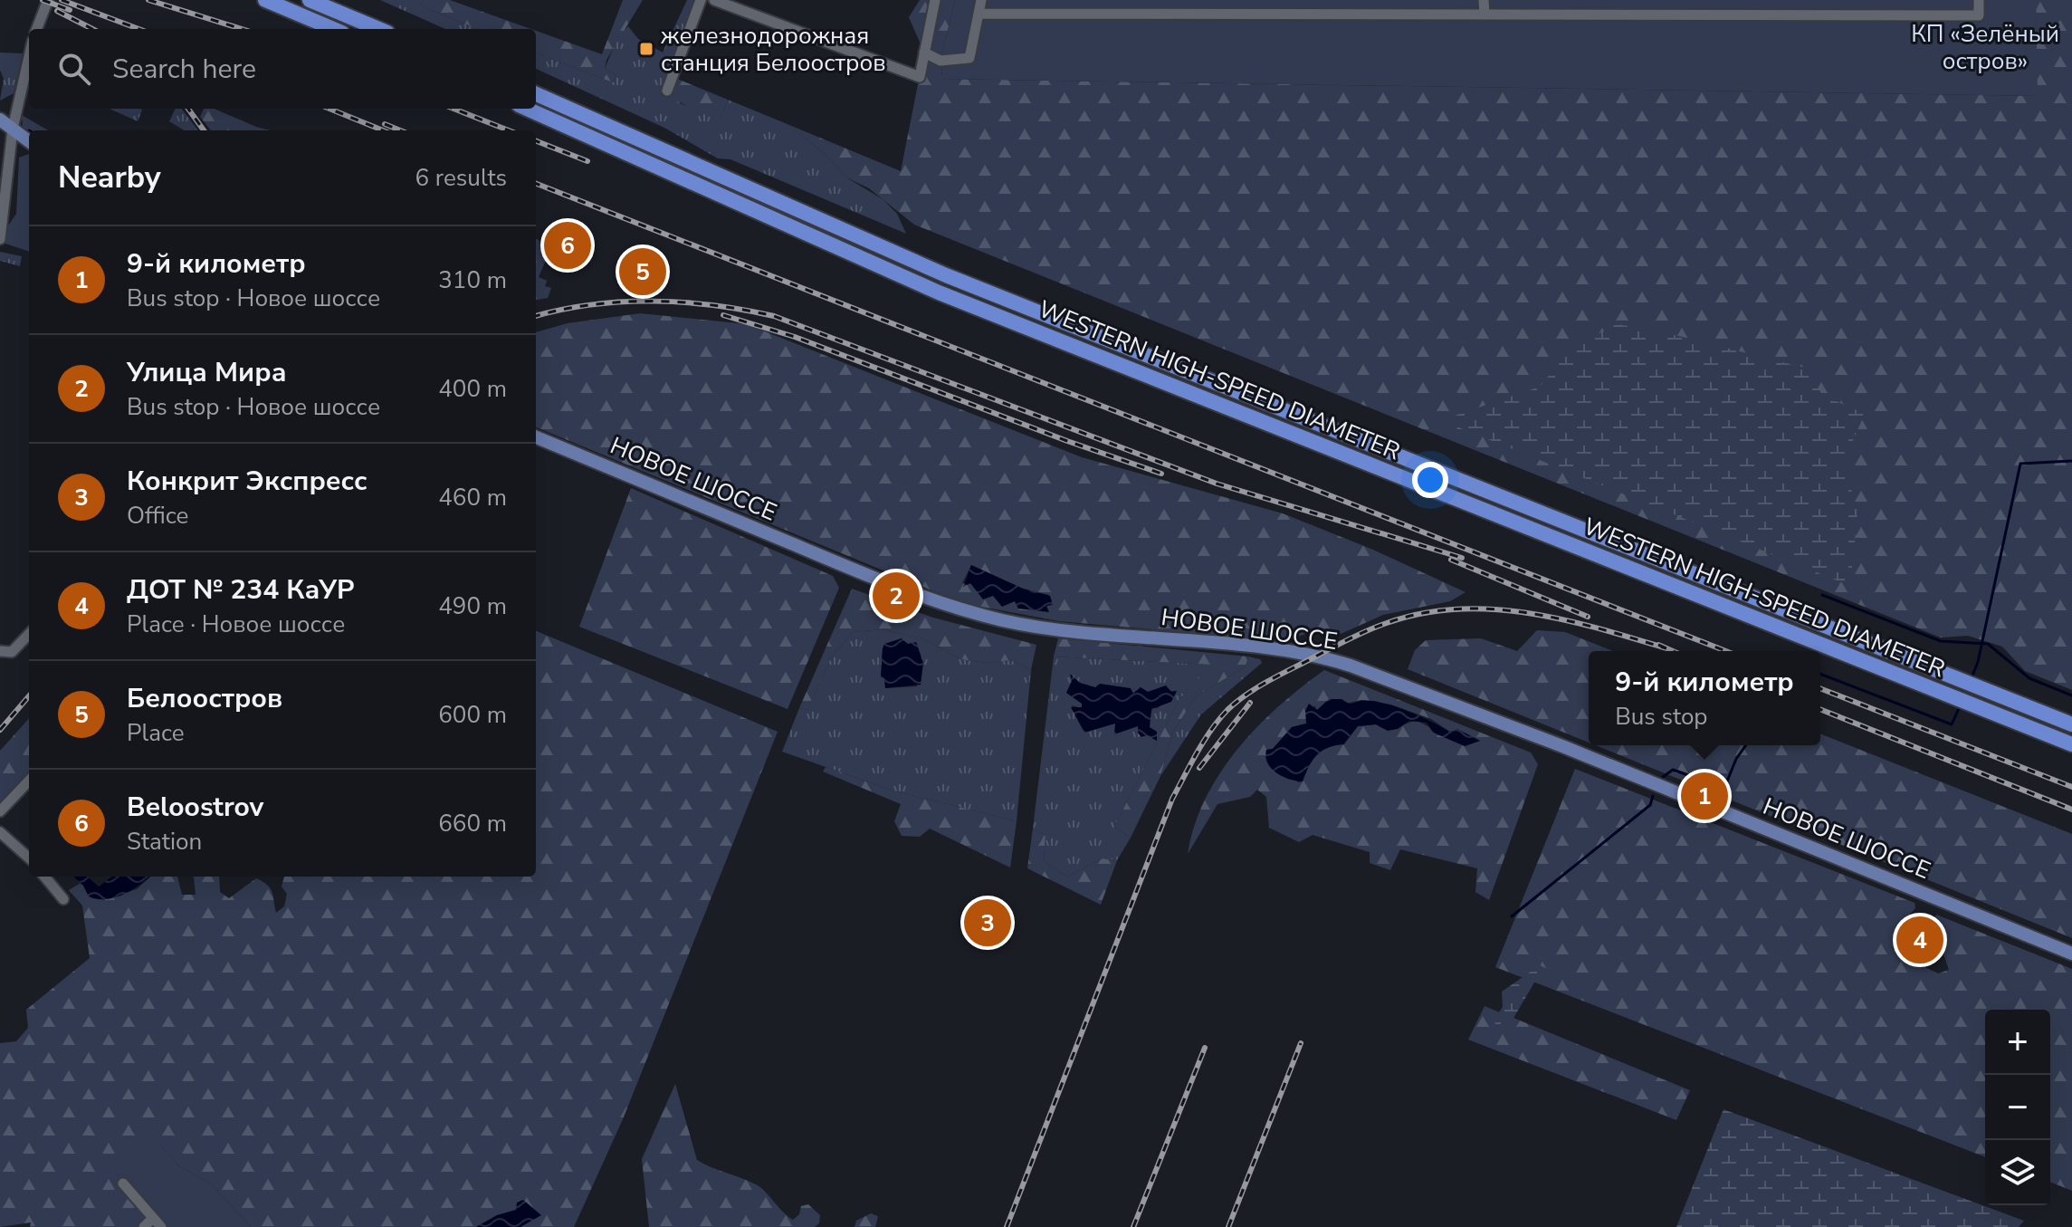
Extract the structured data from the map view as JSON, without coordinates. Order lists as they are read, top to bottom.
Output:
{
  "streets": {
    "highway": ["WESTERN HIGH-SPEED DIAMETER"],
    "main road": ["НОВОЕ ШОССЕ"]
  },
  "parks": ["КП «Зелёный остров»"],
  "places": {
    "transit": ["железнодорожная станция Белоостров"]
  },
  "page": {
    "search": "Search here",
    "heading": ["Nearby", "6 results"],
    "pins": [
      "6",
      "5",
      "2",
      "1",
      "3",
      "4"
    ],
    "list": [
      {
        "mark": "1",
        "name": "9-й километр",
        "note": "Bus stop · Новое шоссе",
        "value": "310 m"
      },
      {
        "mark": "2",
        "name": "Улица Мира",
        "note": "Bus stop · Новое шоссе",
        "value": "400 m"
      },
      {
        "mark": "3",
        "name": "Конкрит Экспресс",
        "note": "Office",
        "value": "460 m"
      },
      {
        "mark": "4",
        "name": "ДОТ № 234 КаУР",
        "note": "Place · Новое шоссе",
        "value": "490 m"
      },
      {
        "mark": "5",
        "name": "Белоостров",
        "note": "Place",
        "value": "600 m"
      },
      {
        "mark": "6",
        "name": "Beloostrov",
        "note": "Station",
        "value": "660 m"
      }
    ],
    "popup": ["9-й километр", "Bus stop"],
    "map_buttons": ["+", "−"]
  }
}
